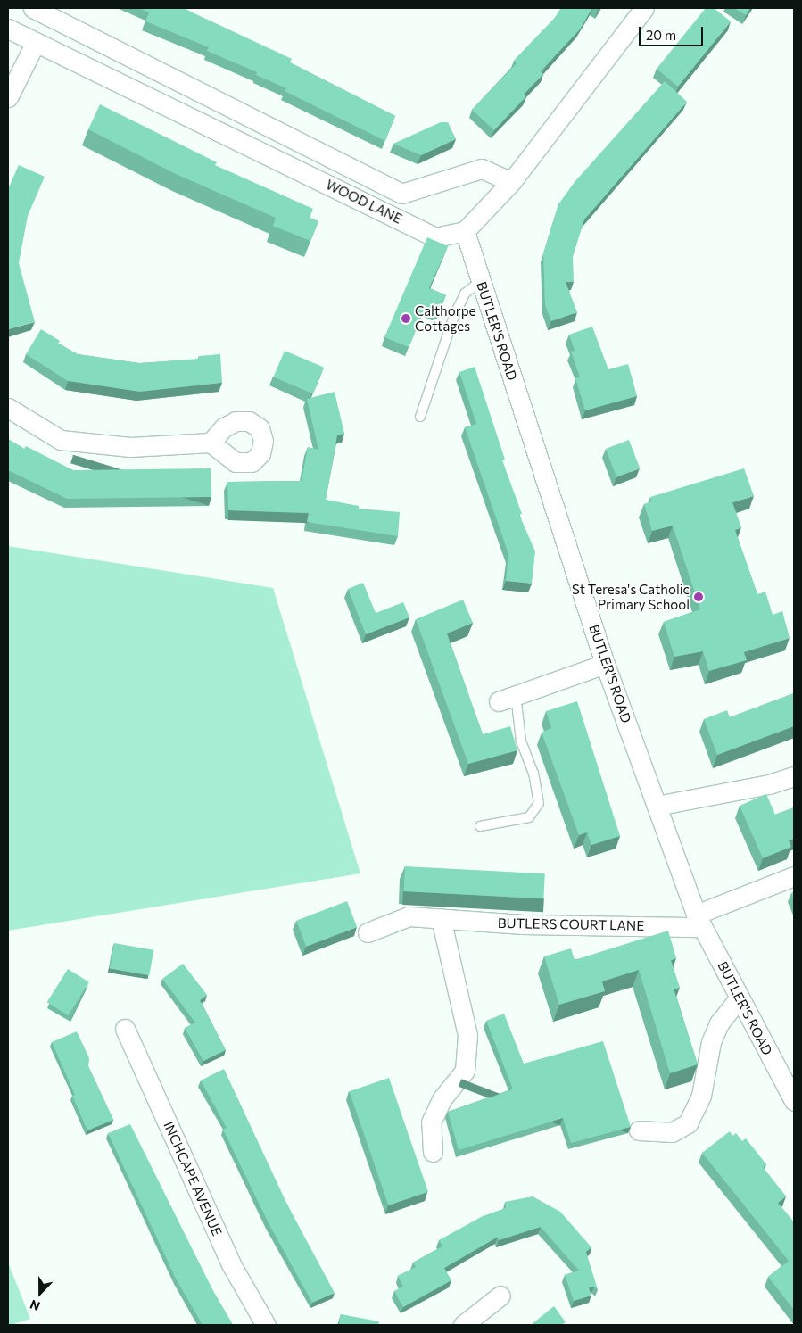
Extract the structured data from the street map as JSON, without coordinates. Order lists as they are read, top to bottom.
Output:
{
  "streets": {
    "street": [
      "WOOD LANE",
      "BUTLER'S ROAD",
      "BUTLERS COURT LANE",
      "INCHCAPE AVENUE"
    ]
  },
  "crossings": [
    ["WOOD LANE", "BUTLER'S ROAD"],
    ["BUTLER'S ROAD", "BUTLERS COURT LANE"]
  ],
  "places": ["Calthorpe Cottages", "St Teresa's Catholic Primary School"],
  "scale_bar": "20 m",
  "north": "bottom"
}
